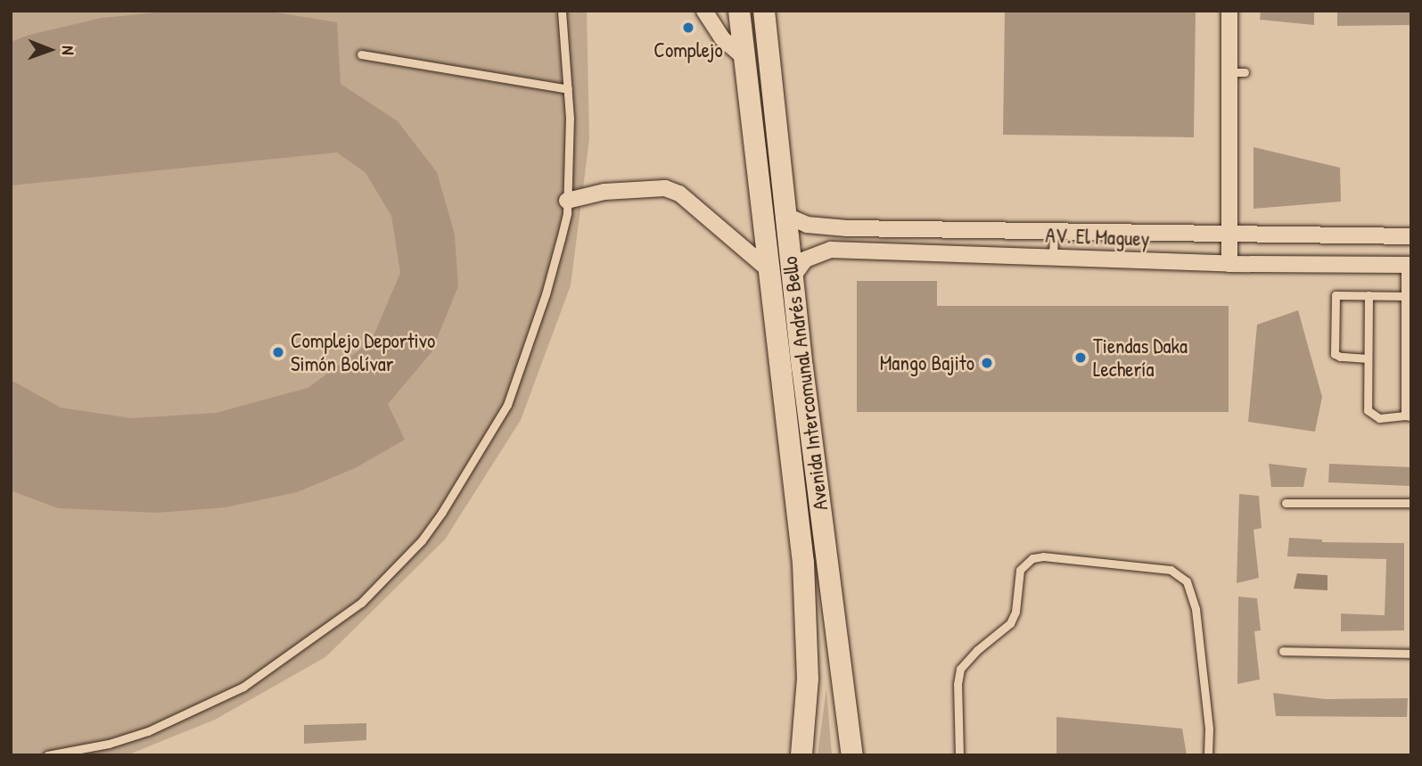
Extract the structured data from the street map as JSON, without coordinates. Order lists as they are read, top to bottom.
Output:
{
  "streets": {
    "main road": ["Avenida Intercomunal Andrés Bello"],
    "street": ["AV. El Maguey"]
  },
  "crossings": [
    ["AV. El Maguey", "Avenida Intercomunal Andrés Bello"]
  ],
  "places": [
    "Complejo",
    "Complejo Deportivo Simón Bolívar",
    "Tiendas Daka Lechería",
    "Mango Bajito"
  ],
  "north": "right"
}
